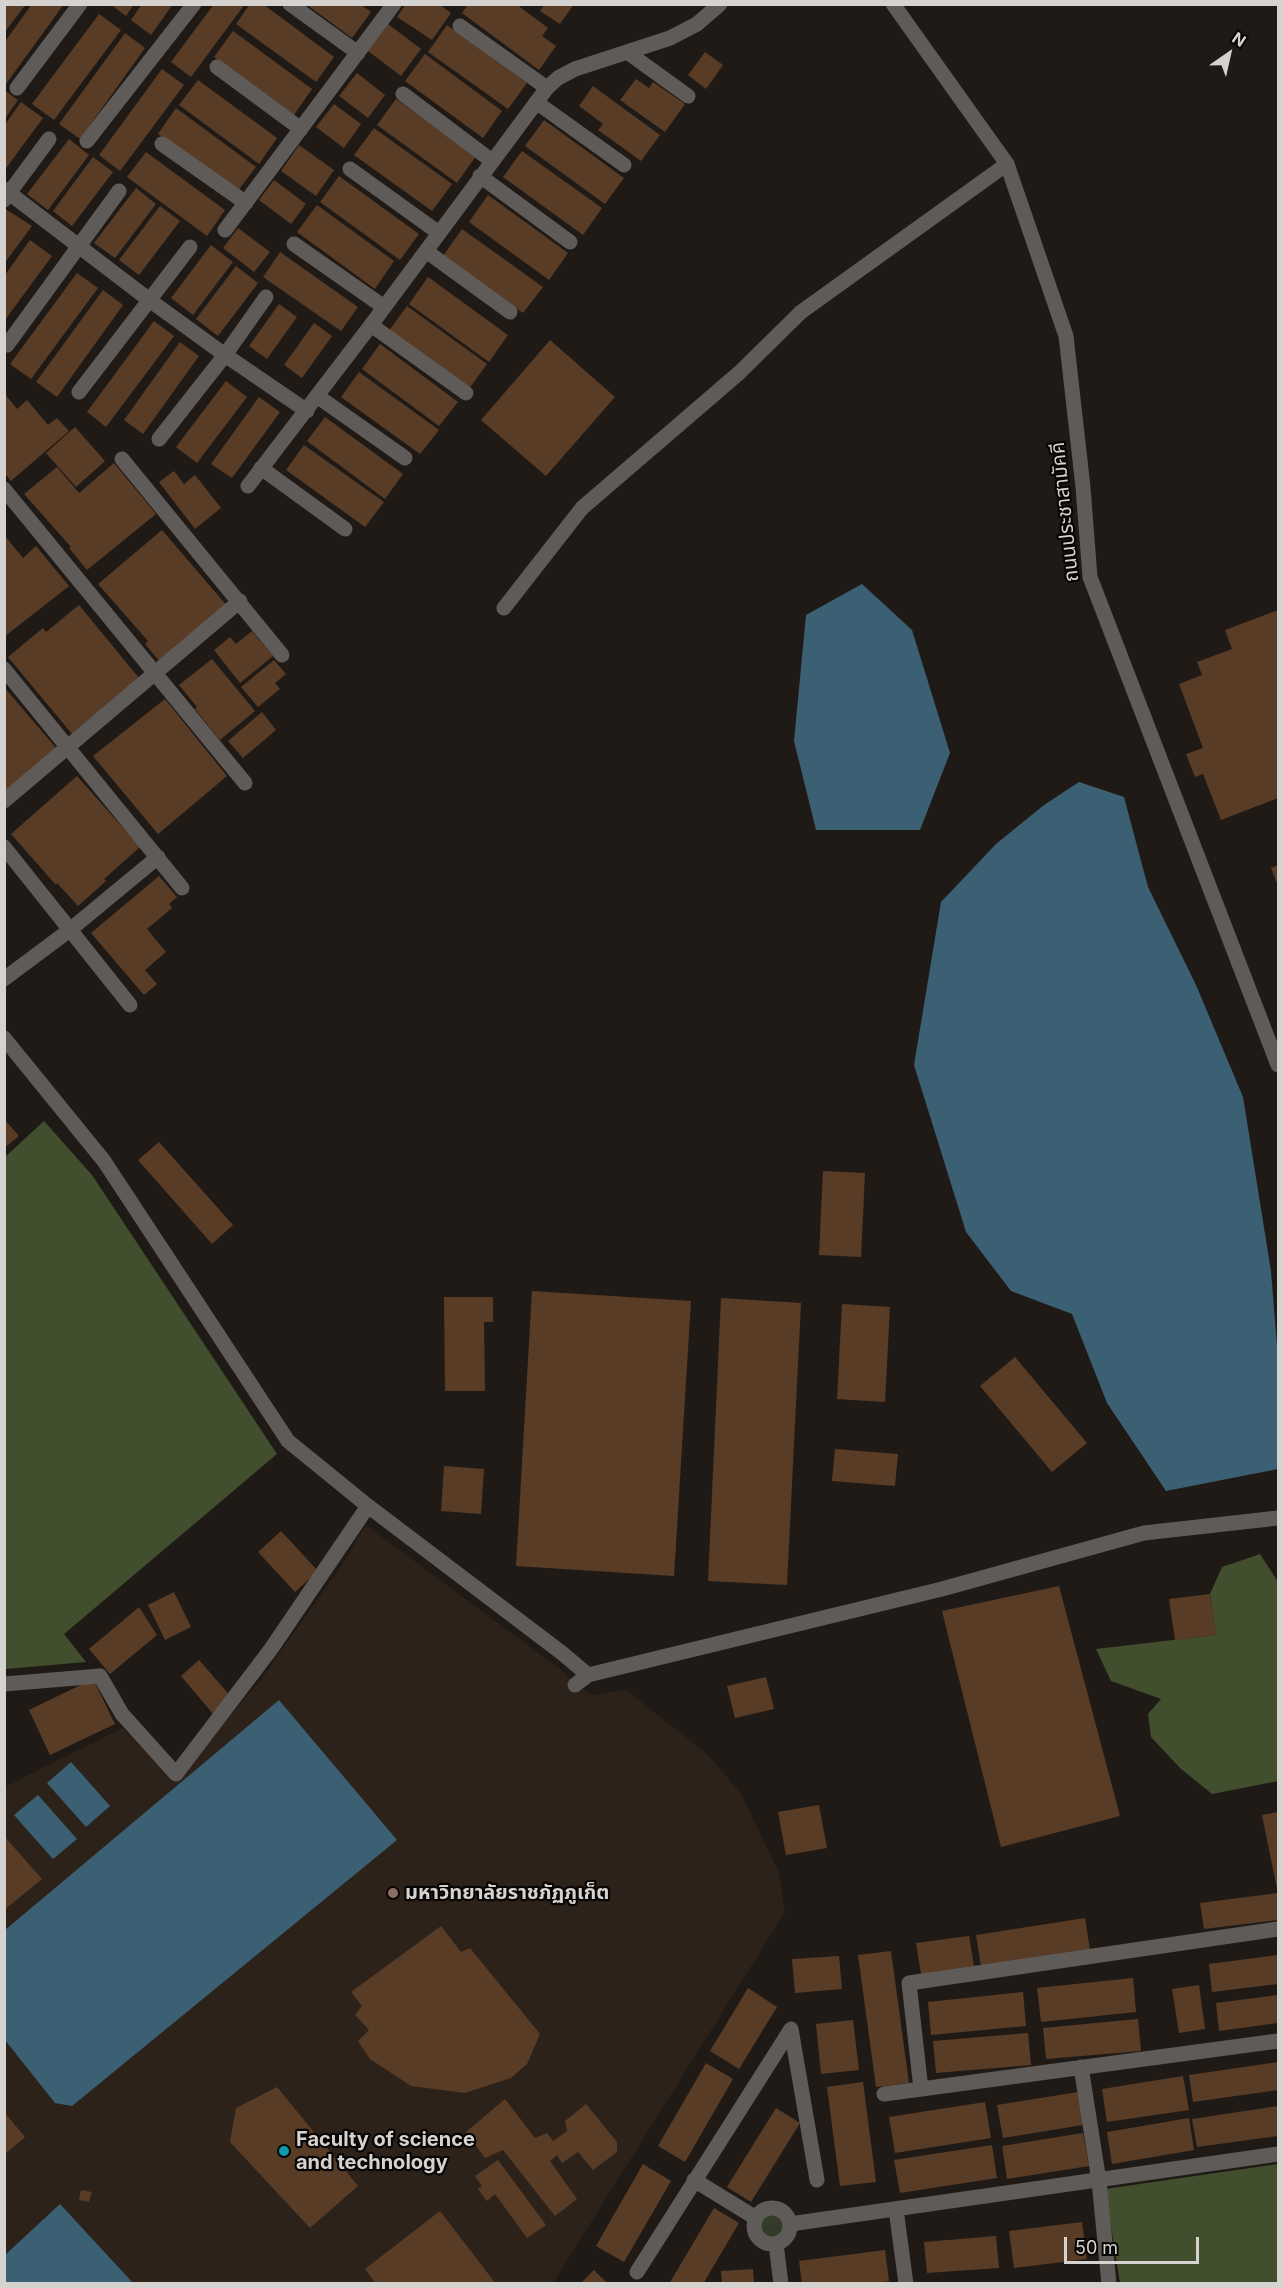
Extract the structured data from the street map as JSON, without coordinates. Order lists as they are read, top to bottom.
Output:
{
  "streets": {
    "street": ["ถนนประชาสามัคคี"]
  },
  "places": ["มหาวิทยาลัยราชภัฏภูเก็ต", "Faculty of science and technology"],
  "scale_bar": "50 m",
  "north": "top right"
}
